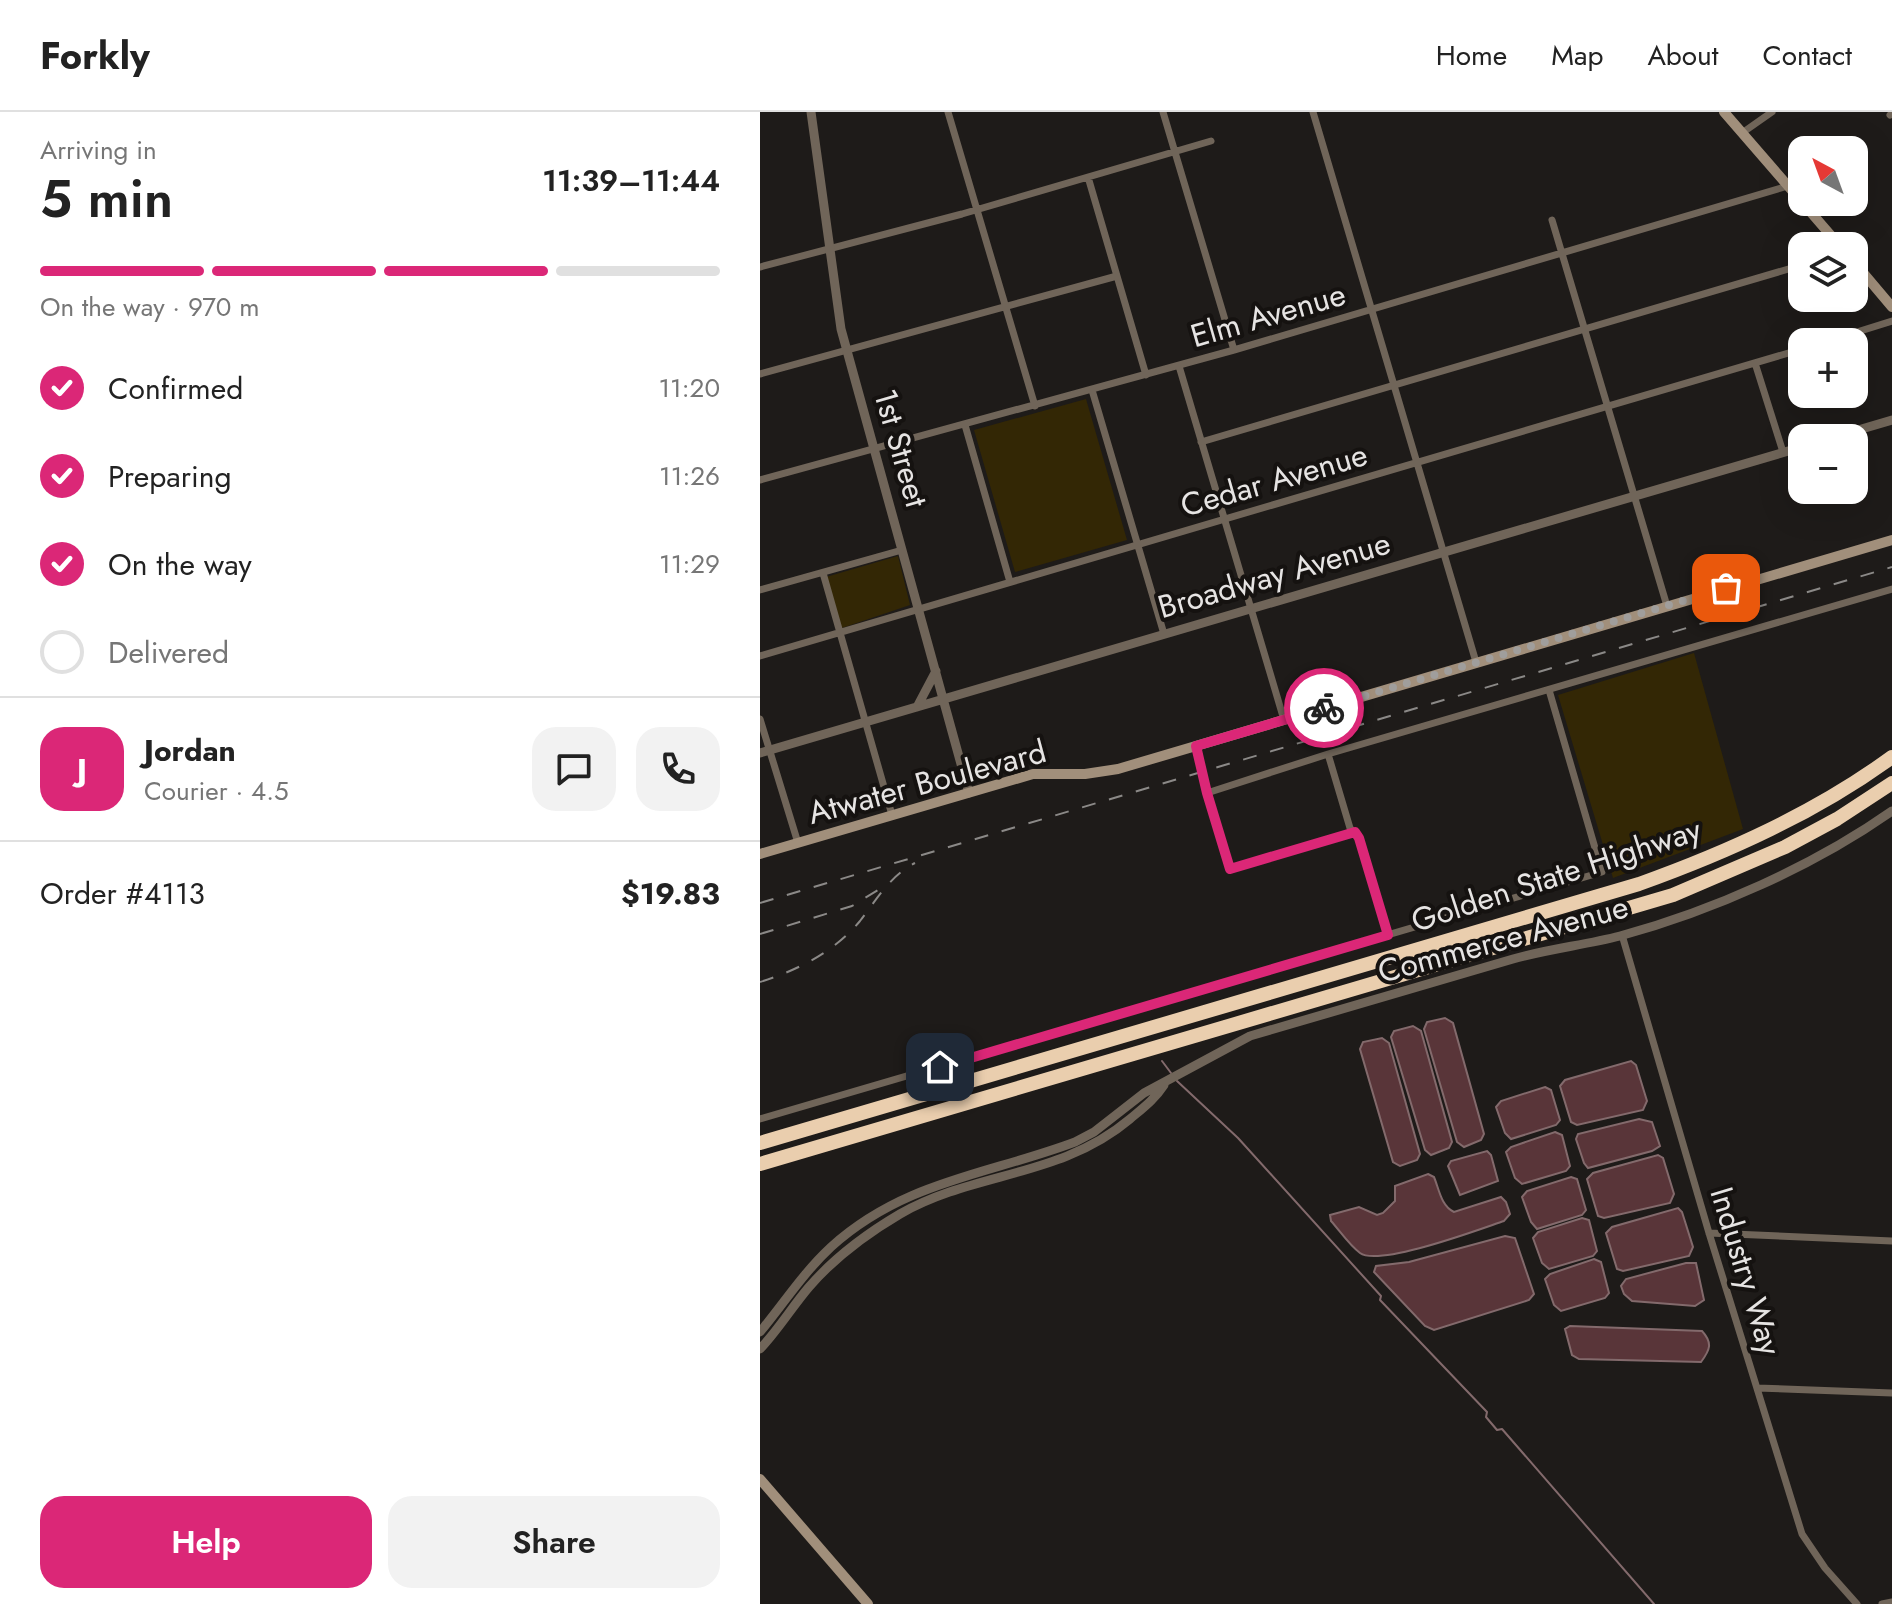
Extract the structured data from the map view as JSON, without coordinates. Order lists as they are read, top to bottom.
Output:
{
  "streets": {
    "highway": ["Golden State Highway"],
    "main road": ["Atwater Boulevard"],
    "street": [
      "Elm Avenue",
      "1st Street",
      "Cedar Avenue",
      "Broadway Avenue",
      "Commerce Avenue",
      "Industry Way"
    ]
  },
  "crossings": [
    ["Elm Avenue", "1st Street"],
    ["1st Street", "Cedar Avenue"],
    ["1st Street", "Broadway Avenue"],
    ["1st Street", "Atwater Boulevard"],
    ["Commerce Avenue", "Industry Way"]
  ],
  "north": "top left",
  "page": {
    "header": "Forkly",
    "nav": [
      "Home",
      "Map",
      "About",
      "Contact"
    ],
    "heading": ["5 min", "Arriving in", "11:39–11:44"],
    "panel": [
      "Jordan",
      "Courier · 4.5",
      "Order #4113",
      "$19.83"
    ],
    "map_buttons": ["+", "−"],
    "bar": "On the way · 970 m",
    "list": [
      ["Confirmed", "11:20"],
      ["Preparing", "11:26"],
      ["On the way", "11:29"],
      "Delivered"
    ],
    "round": "J",
    "buttons": ["Help", "Share"]
  }
}
